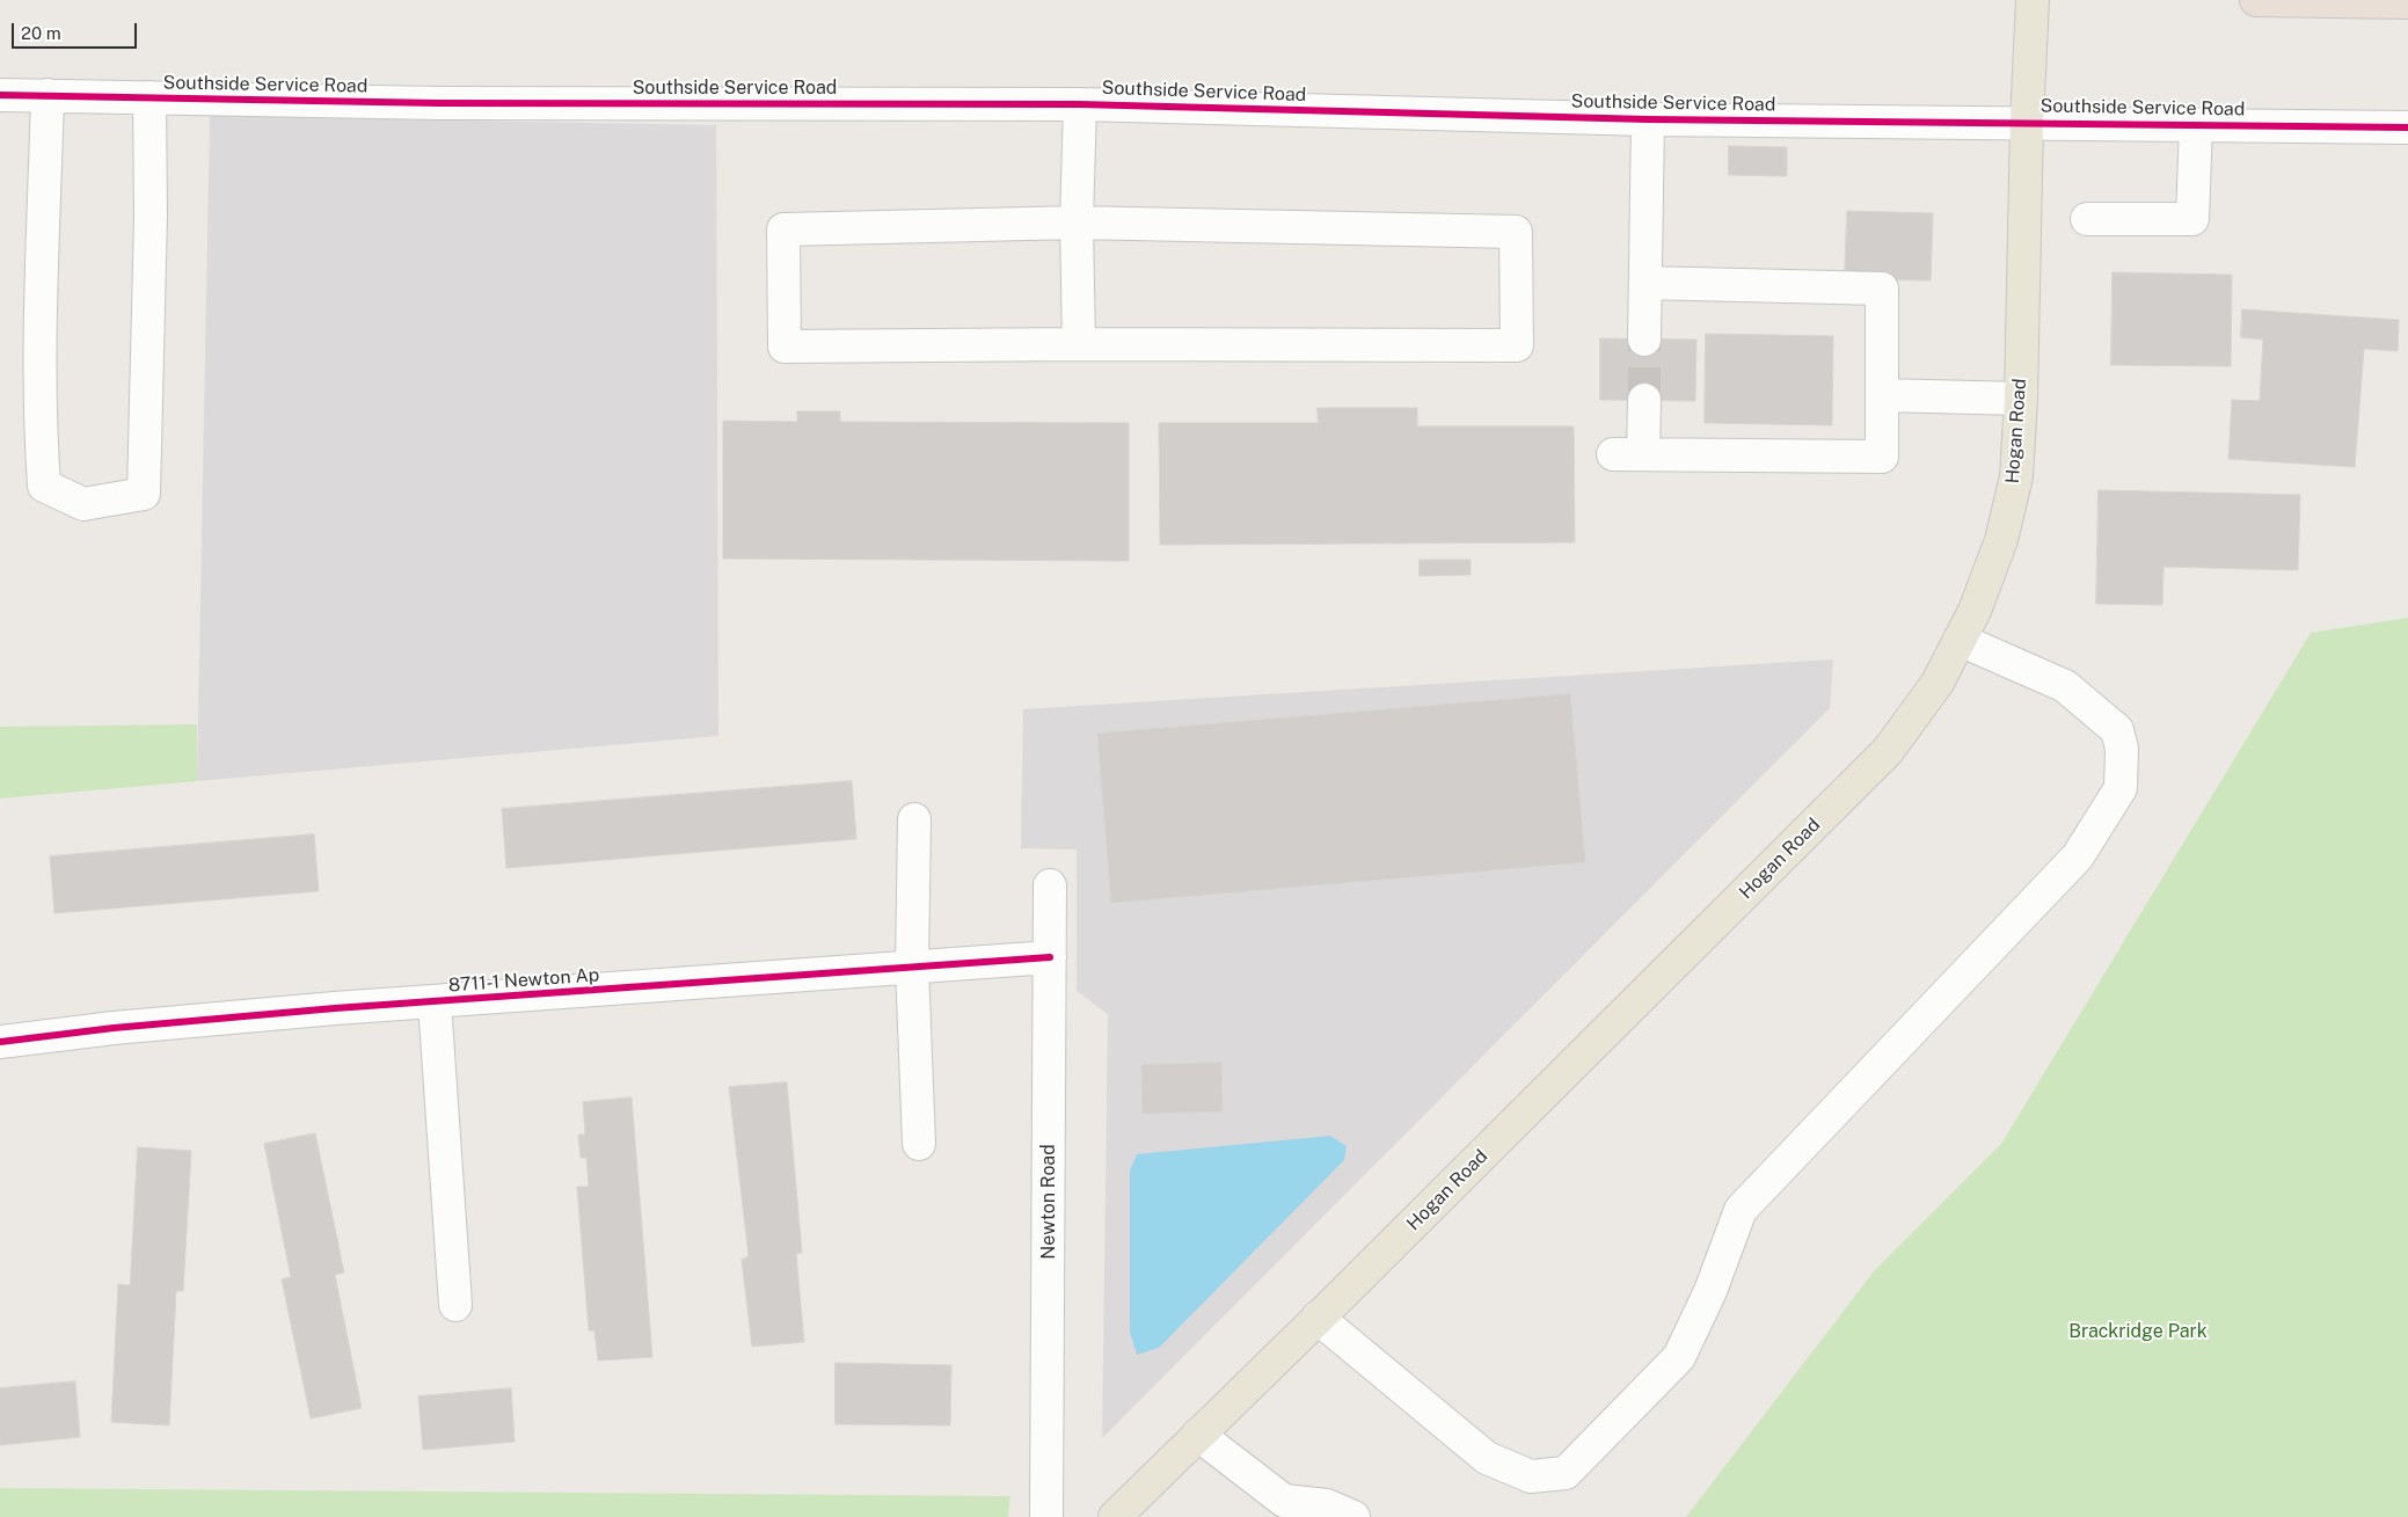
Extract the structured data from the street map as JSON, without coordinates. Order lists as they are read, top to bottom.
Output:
{
  "streets": {
    "main road": ["Hogan Road"],
    "street": ["Southside Service Road", "8711-1 Newton Ap", "Newton Road"]
  },
  "crossings": [
    ["Southside Service Road", "Hogan Road"],
    ["8711-1 Newton Ap", "Newton Road"]
  ],
  "parks": ["Brackridge Park"],
  "scale_bar": "20 m"
}
